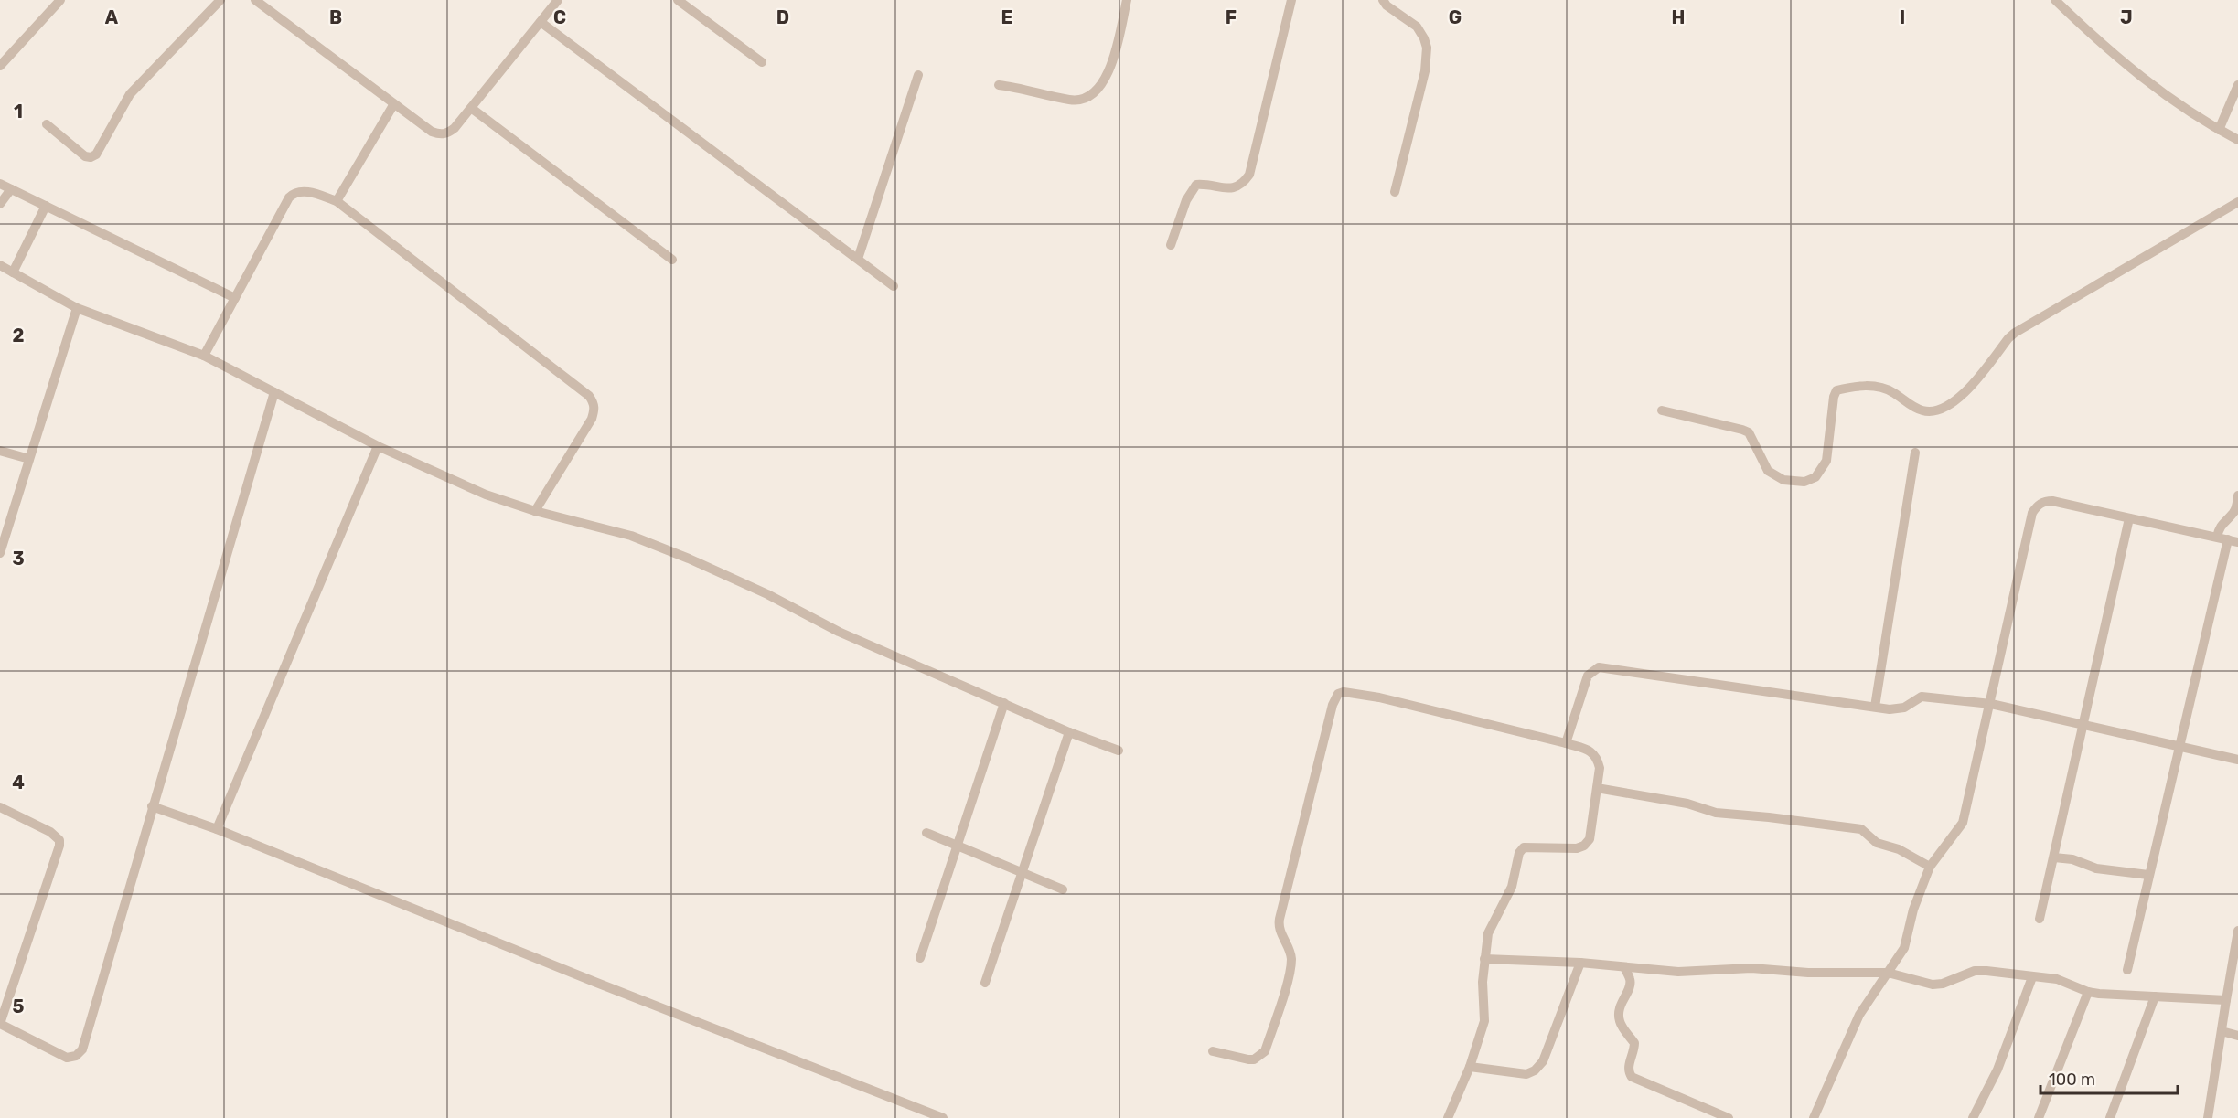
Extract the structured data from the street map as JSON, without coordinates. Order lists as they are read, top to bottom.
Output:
{
  "scale_bar": "100 m",
  "grid": {
    "columns": [
      "A",
      "B",
      "C",
      "D",
      "E",
      "F",
      "G",
      "H",
      "I",
      "J"
    ],
    "rows": [
      "1",
      "2",
      "3",
      "4",
      "5"
    ]
  }
}
